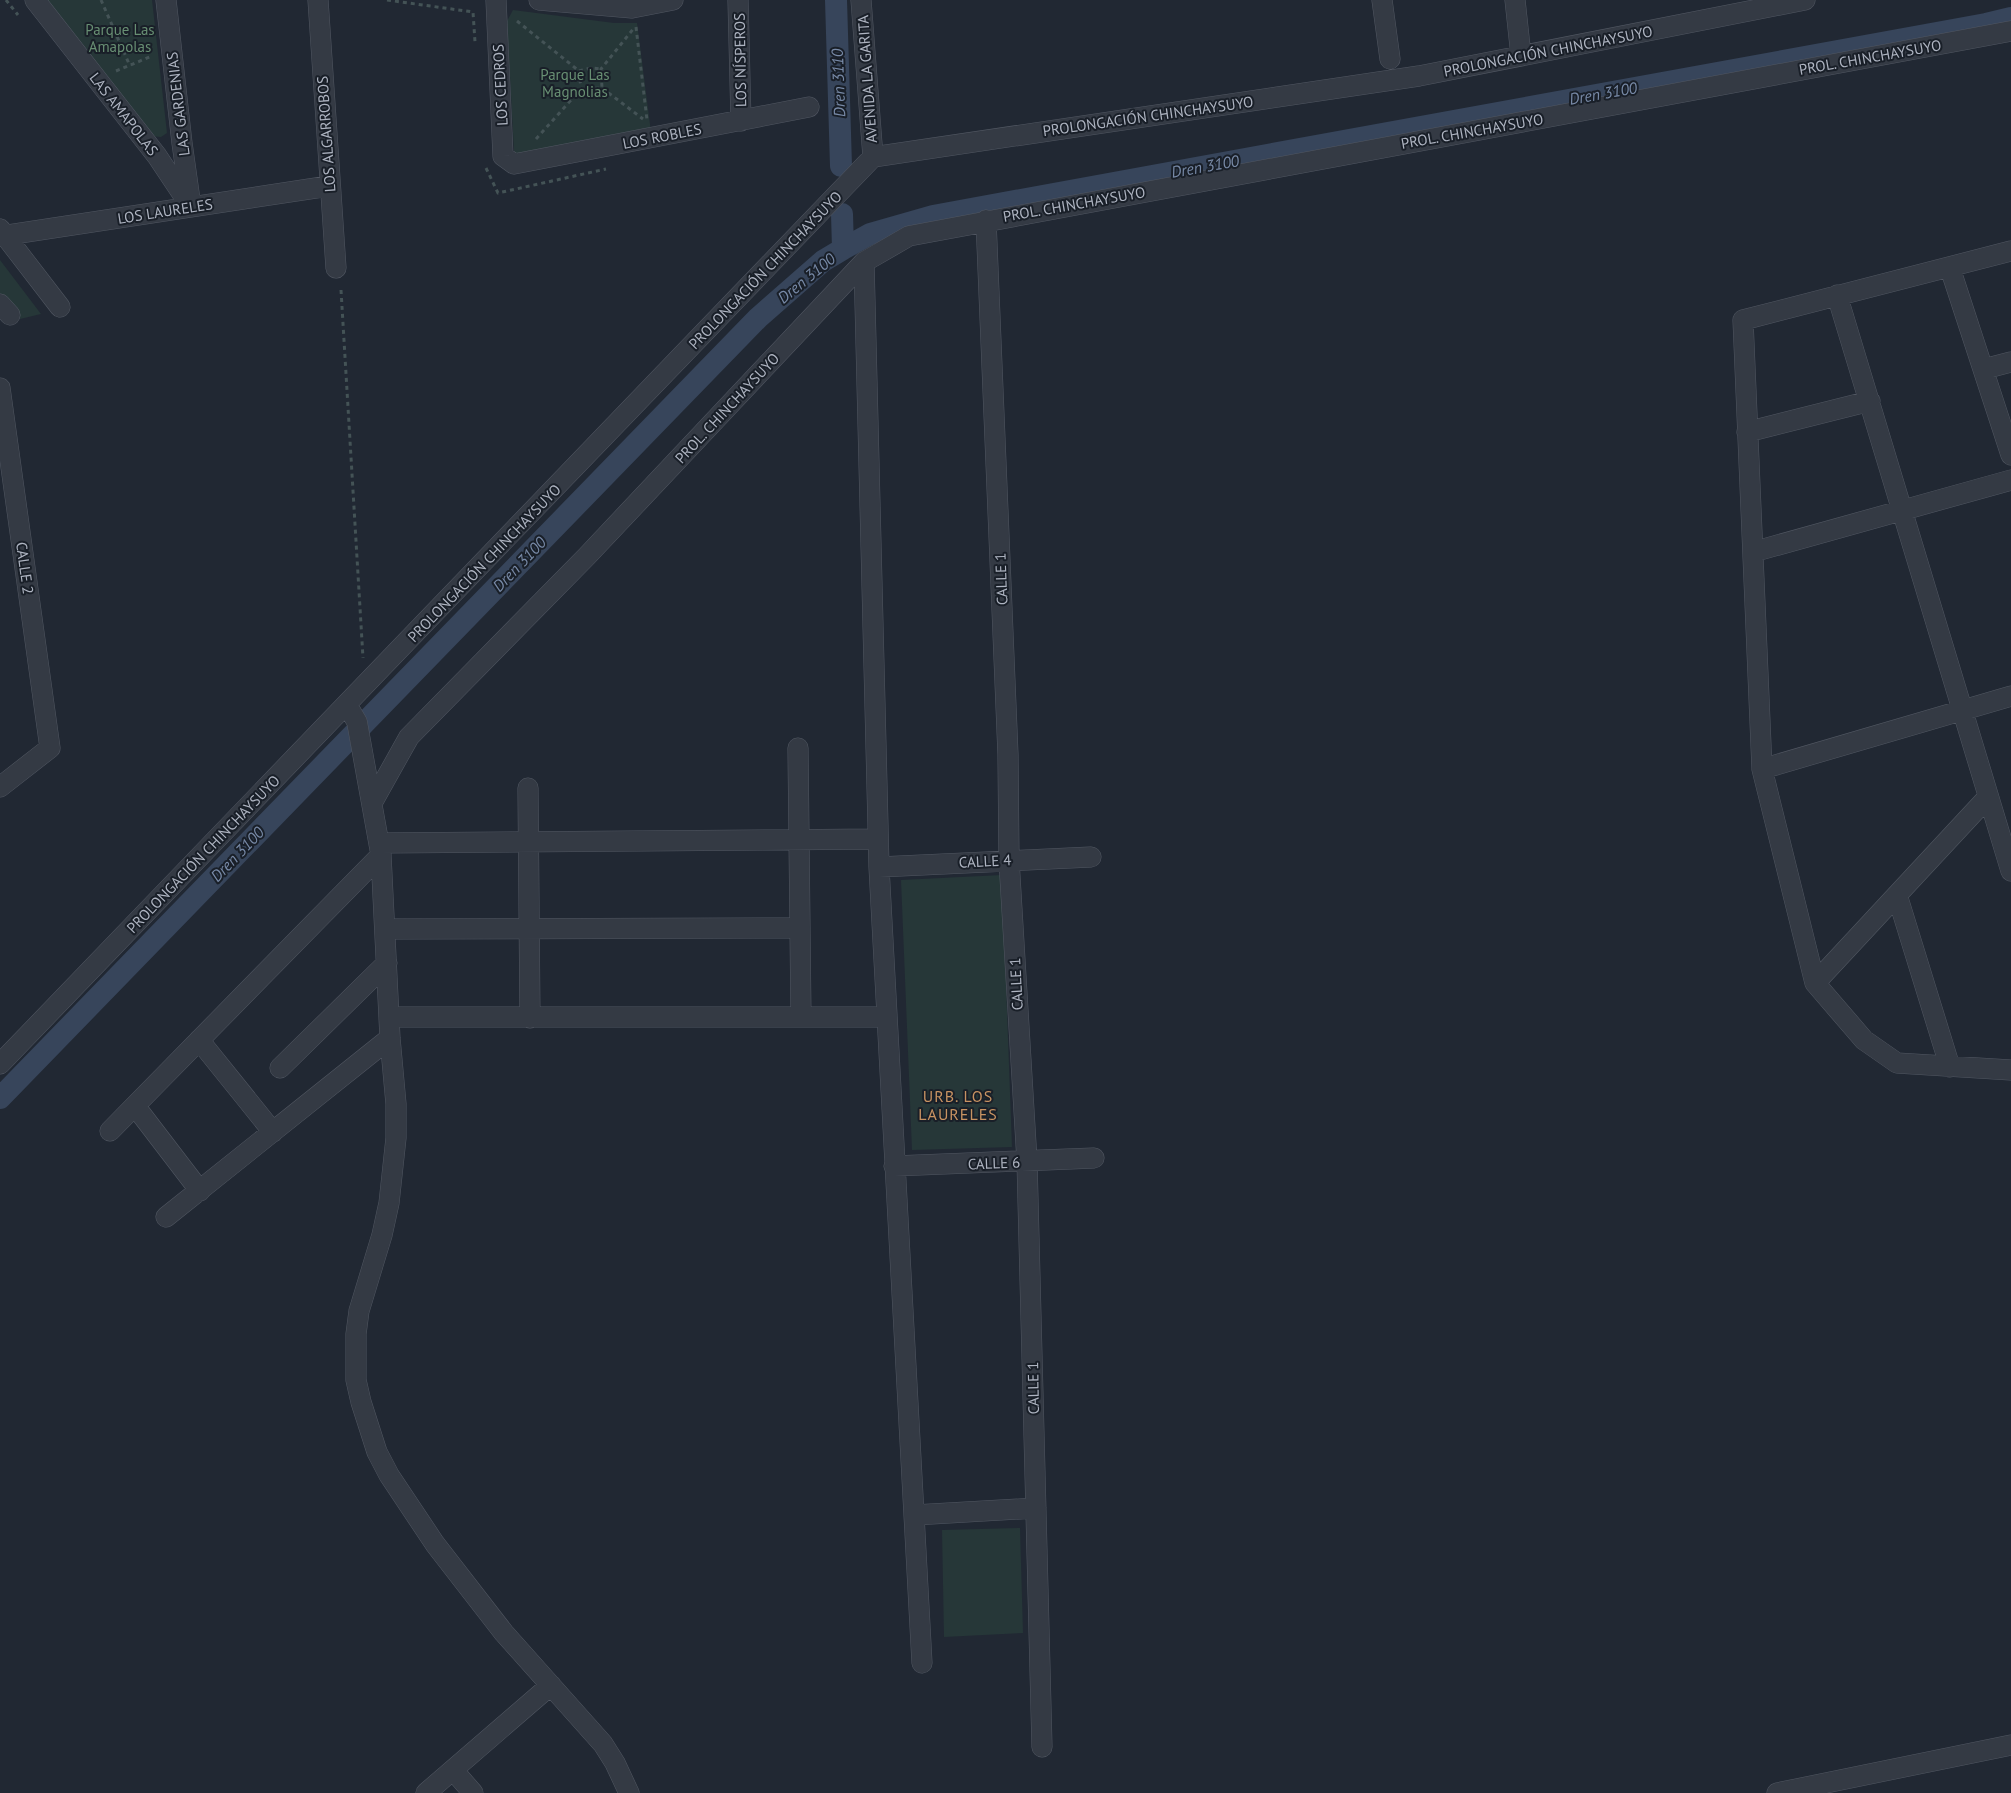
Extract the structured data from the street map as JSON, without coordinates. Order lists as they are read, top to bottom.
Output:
{
  "streets": {
    "street": [
      "PROLONGACIÓN CHINCHAYSUYO",
      "PROL. CHINCHAYSUYO",
      "LOS NÍSPEROS",
      "AVENIDA LA GARITA",
      "LOS CEDROS",
      "LAS GARDENIAS",
      "LAS AMAPOLAS",
      "LOS ALGARROBOS",
      "LOS ROBLES",
      "LOS LAURELES",
      "CALLE 2",
      "CALLE 1",
      "CALLE 4",
      "CALLE 6"
    ]
  },
  "crossings": [
    ["PROLONGACIÓN CHINCHAYSUYO", "AVENIDA LA GARITA"],
    ["PROL. CHINCHAYSUYO", "CALLE 1"],
    ["LOS NÍSPEROS", "LOS ROBLES"],
    ["LOS CEDROS", "LOS ROBLES"],
    ["LAS GARDENIAS", "LAS AMAPOLAS"],
    ["LAS GARDENIAS", "LOS LAURELES"],
    ["LAS AMAPOLAS", "LOS LAURELES"],
    ["LOS ALGARROBOS", "LOS LAURELES"],
    ["CALLE 1", "CALLE 4"],
    ["CALLE 1", "CALLE 6"]
  ],
  "districts": ["URB. LOS LAURELES"],
  "water": ["Dren 3110", "Dren 3100"],
  "parks": ["Parque Las Amapolas", "Parque Las Magnolias"]
}
